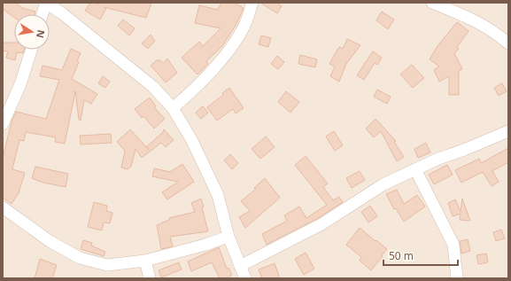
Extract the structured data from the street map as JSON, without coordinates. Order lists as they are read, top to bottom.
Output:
{
  "scale_bar": "50 m",
  "north": "right"
}
